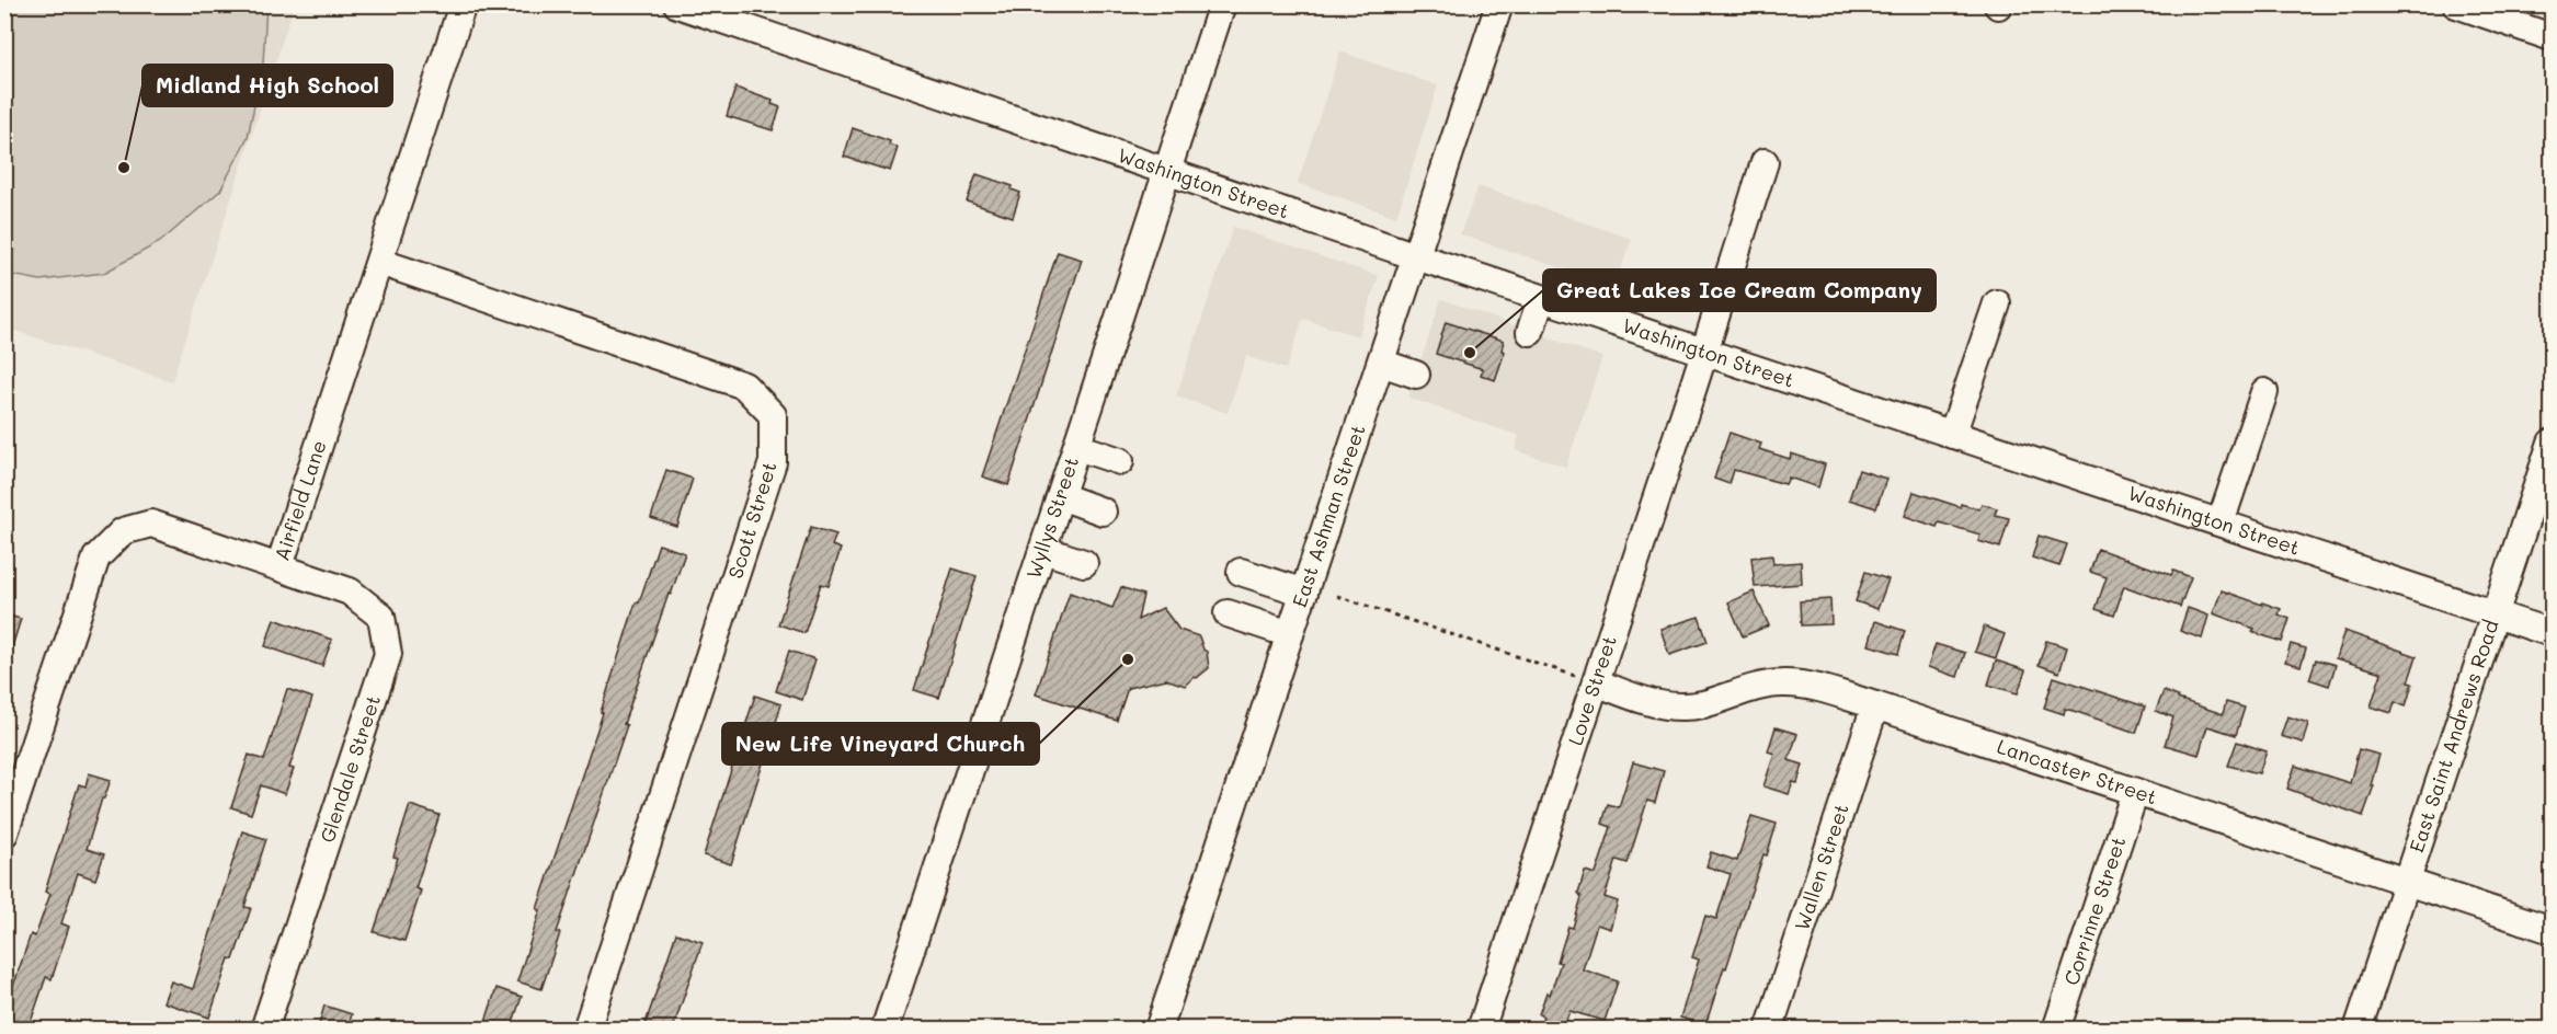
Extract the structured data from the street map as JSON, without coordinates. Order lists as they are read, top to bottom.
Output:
{
  "streets": {
    "street": [
      "Washington Street",
      "Airfield Lane",
      "Wyllys Street",
      "East Ashman Street",
      "Scott Street",
      "Love Street",
      "East Saint Andrews Road",
      "Glendale Street",
      "Lancaster Street",
      "Wallen Street",
      "Corrinne Street"
    ]
  },
  "crossings": [
    ["Washington Street", "Wyllys Street"],
    ["Washington Street", "East Ashman Street"],
    ["Washington Street", "Love Street"],
    ["Washington Street", "East Saint Andrews Road"],
    ["Airfield Lane", "Scott Street"],
    ["Airfield Lane", "Glendale Street"],
    ["Love Street", "Lancaster Street"],
    ["East Saint Andrews Road", "Lancaster Street"],
    ["Lancaster Street", "Wallen Street"],
    ["Lancaster Street", "Corrinne Street"]
  ],
  "places": ["Midland High School", "Great Lakes Ice Cream Company", "New Life Vineyard Church"]
}
